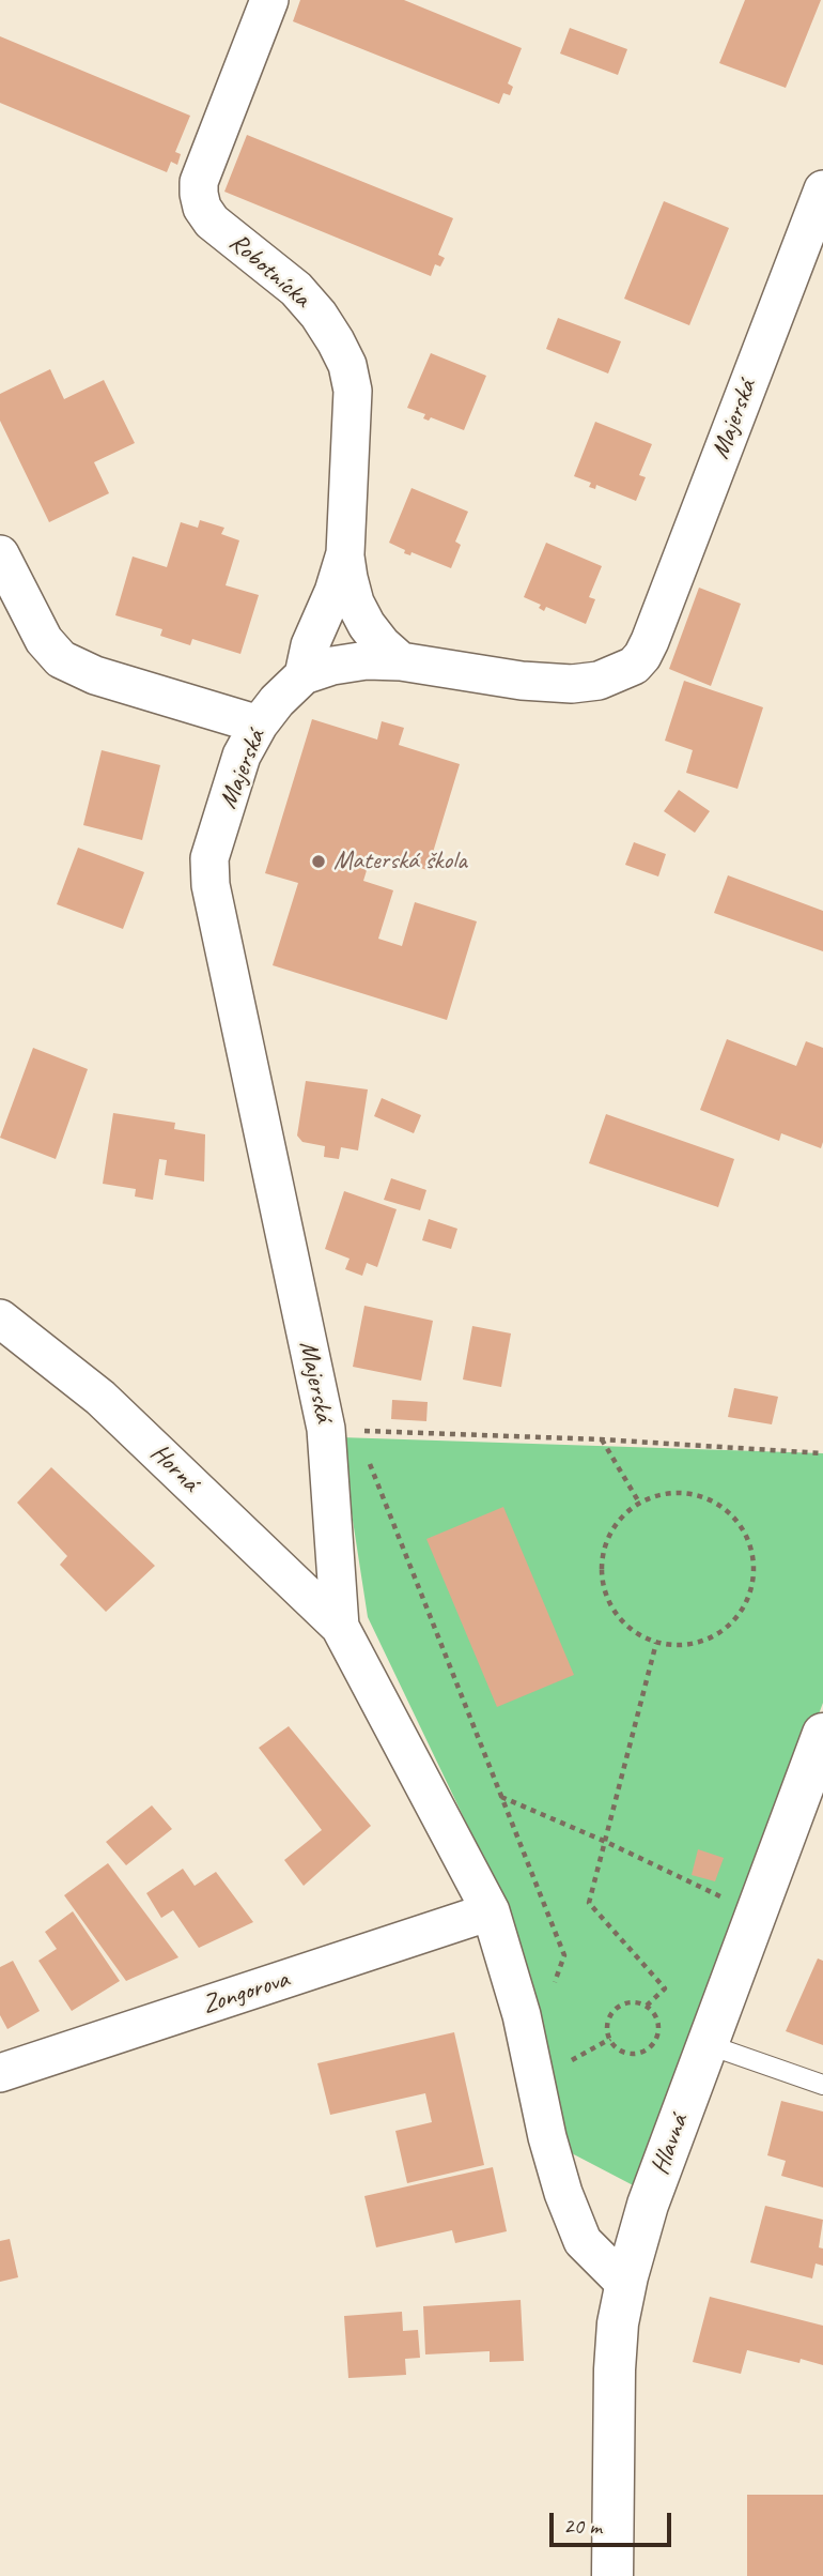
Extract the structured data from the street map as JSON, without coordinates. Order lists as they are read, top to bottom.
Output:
{
  "streets": {
    "street": [
      "Robotnícka",
      "Majerská",
      "Horná",
      "Zongorova",
      "Hlavná"
    ]
  },
  "crossings": [
    ["Robotnícka", "Majerská"],
    ["Majerská", "Horná"]
  ],
  "places": ["Materská škola"],
  "scale_bar": "20 m"
}
